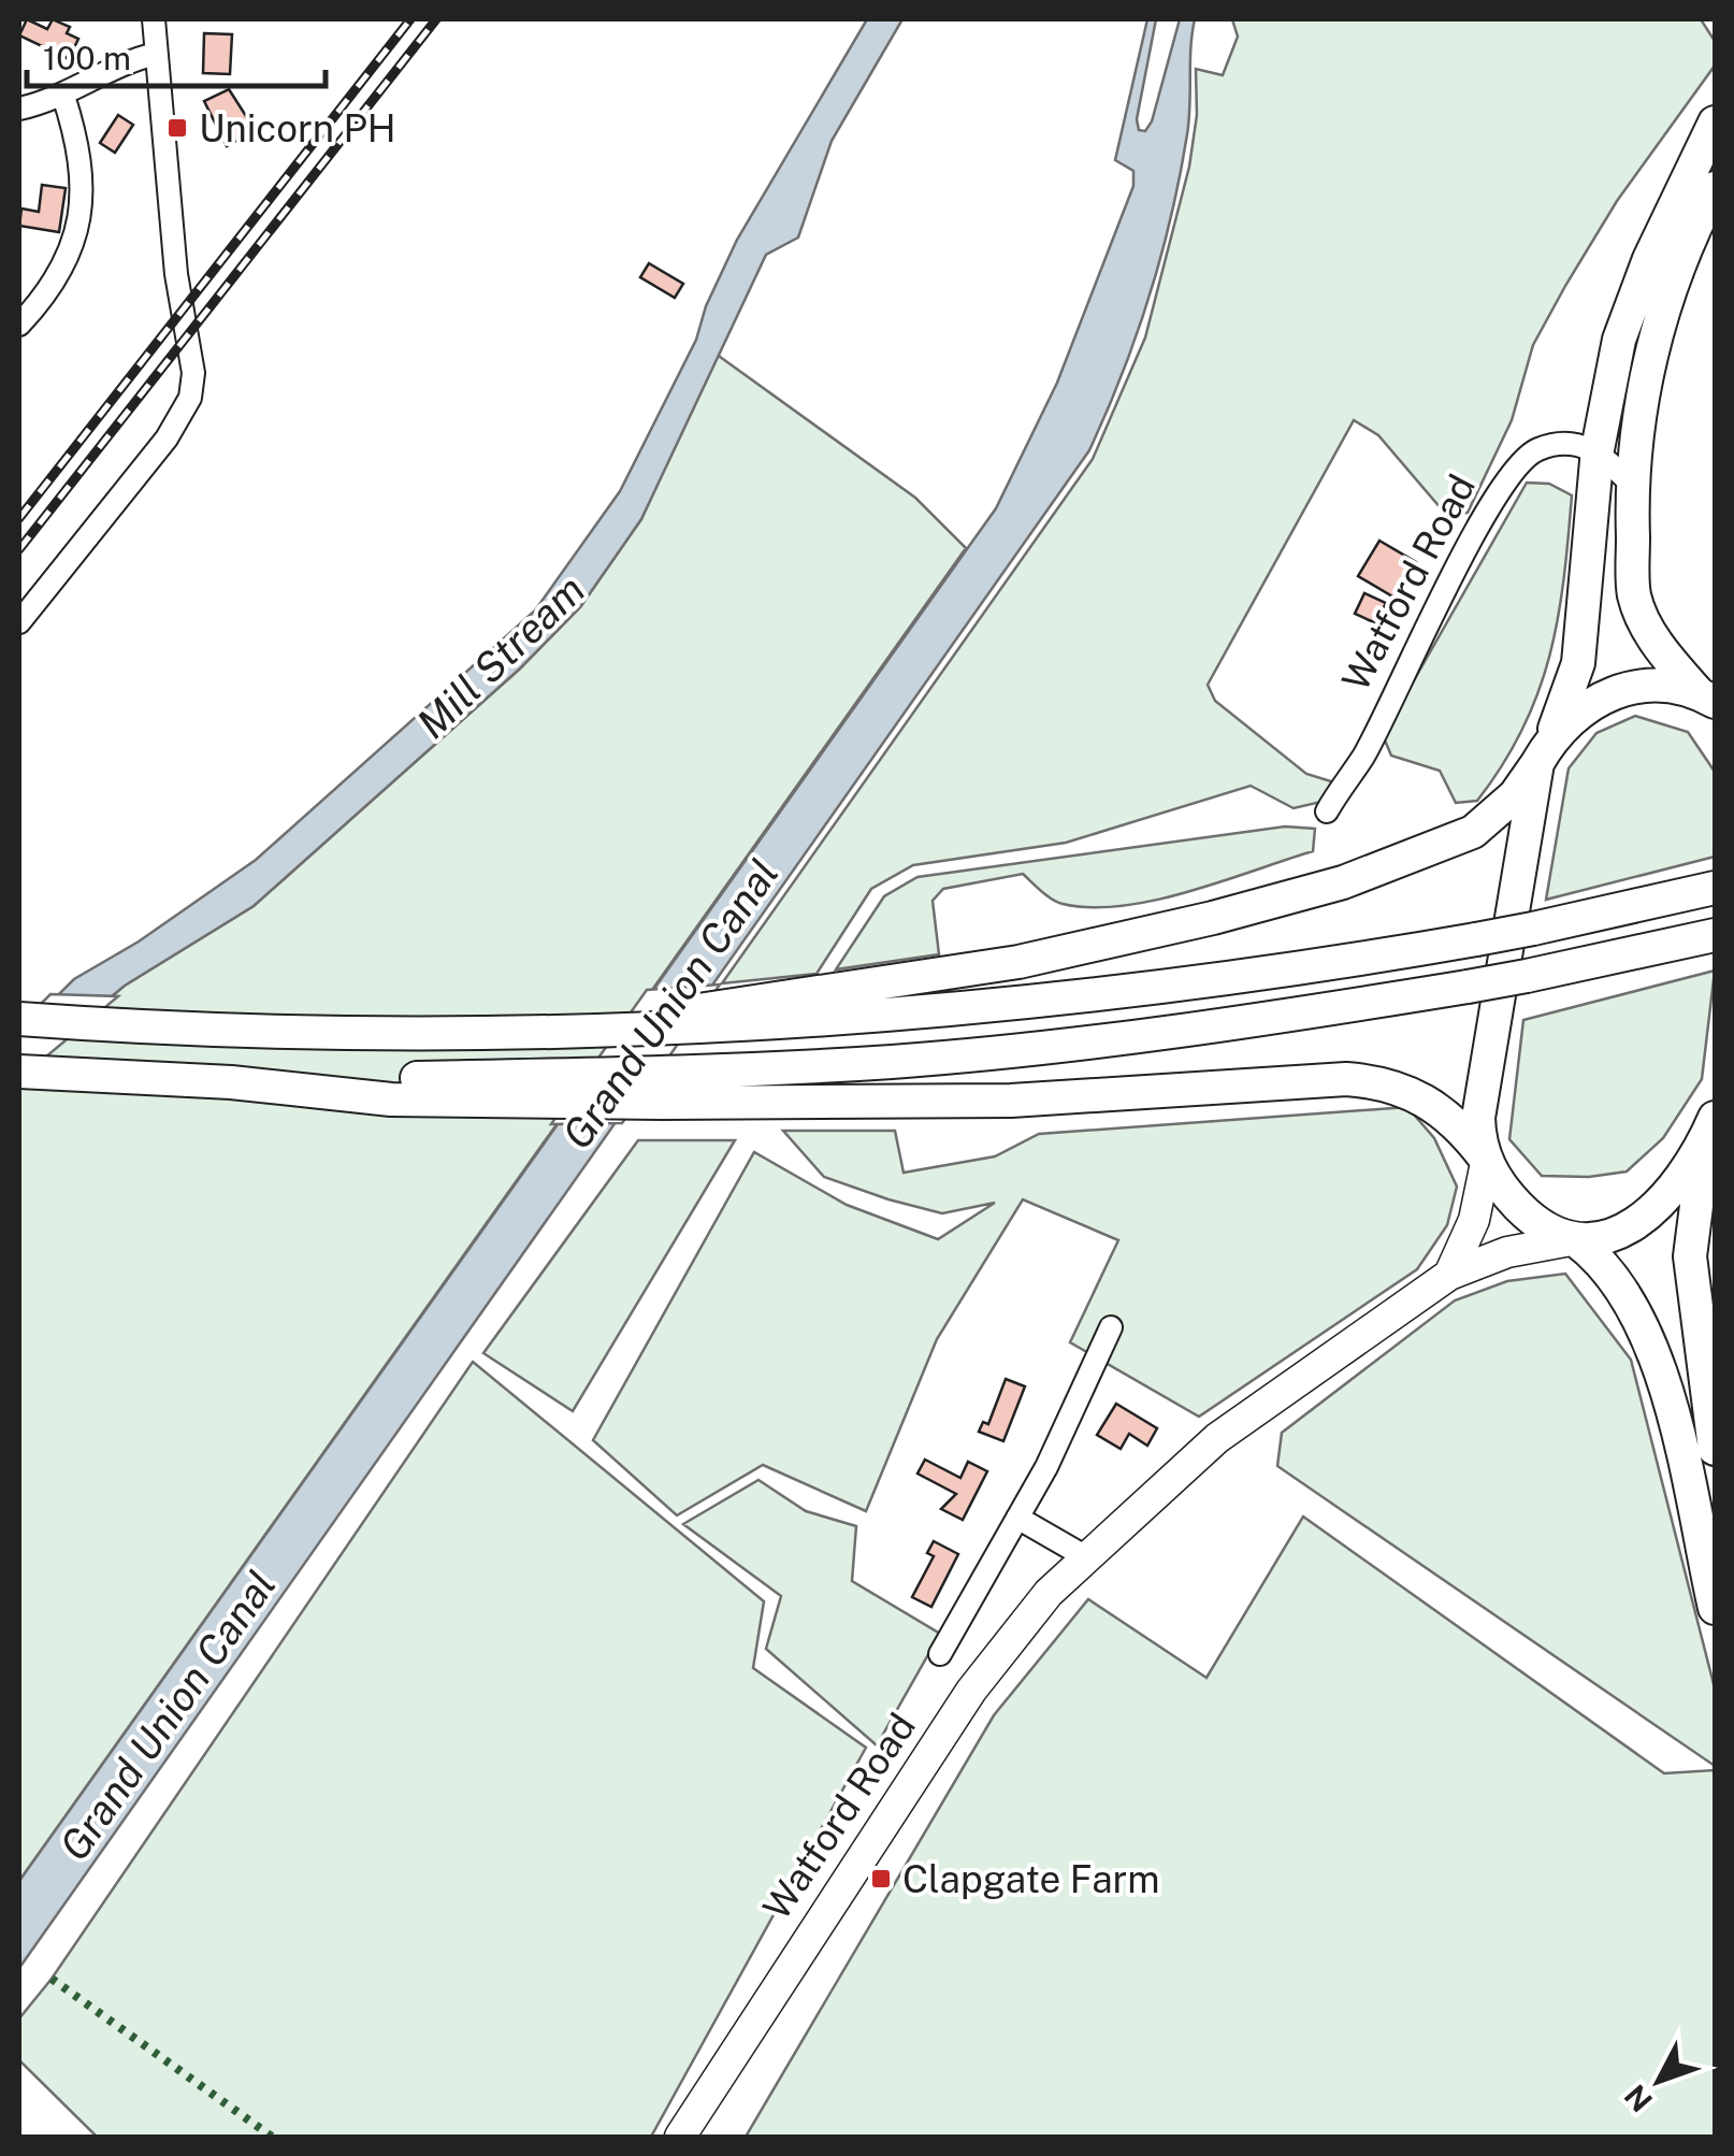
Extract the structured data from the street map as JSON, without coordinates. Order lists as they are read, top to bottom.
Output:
{
  "streets": {
    "main road": ["Watford Road"]
  },
  "water": ["Mill Stream", "Grand Union Canal"],
  "places": {
    "transit": ["Unicorn PH", "Clapgate Farm"]
  },
  "scale_bar": "100 m",
  "north": "bottom left"
}
